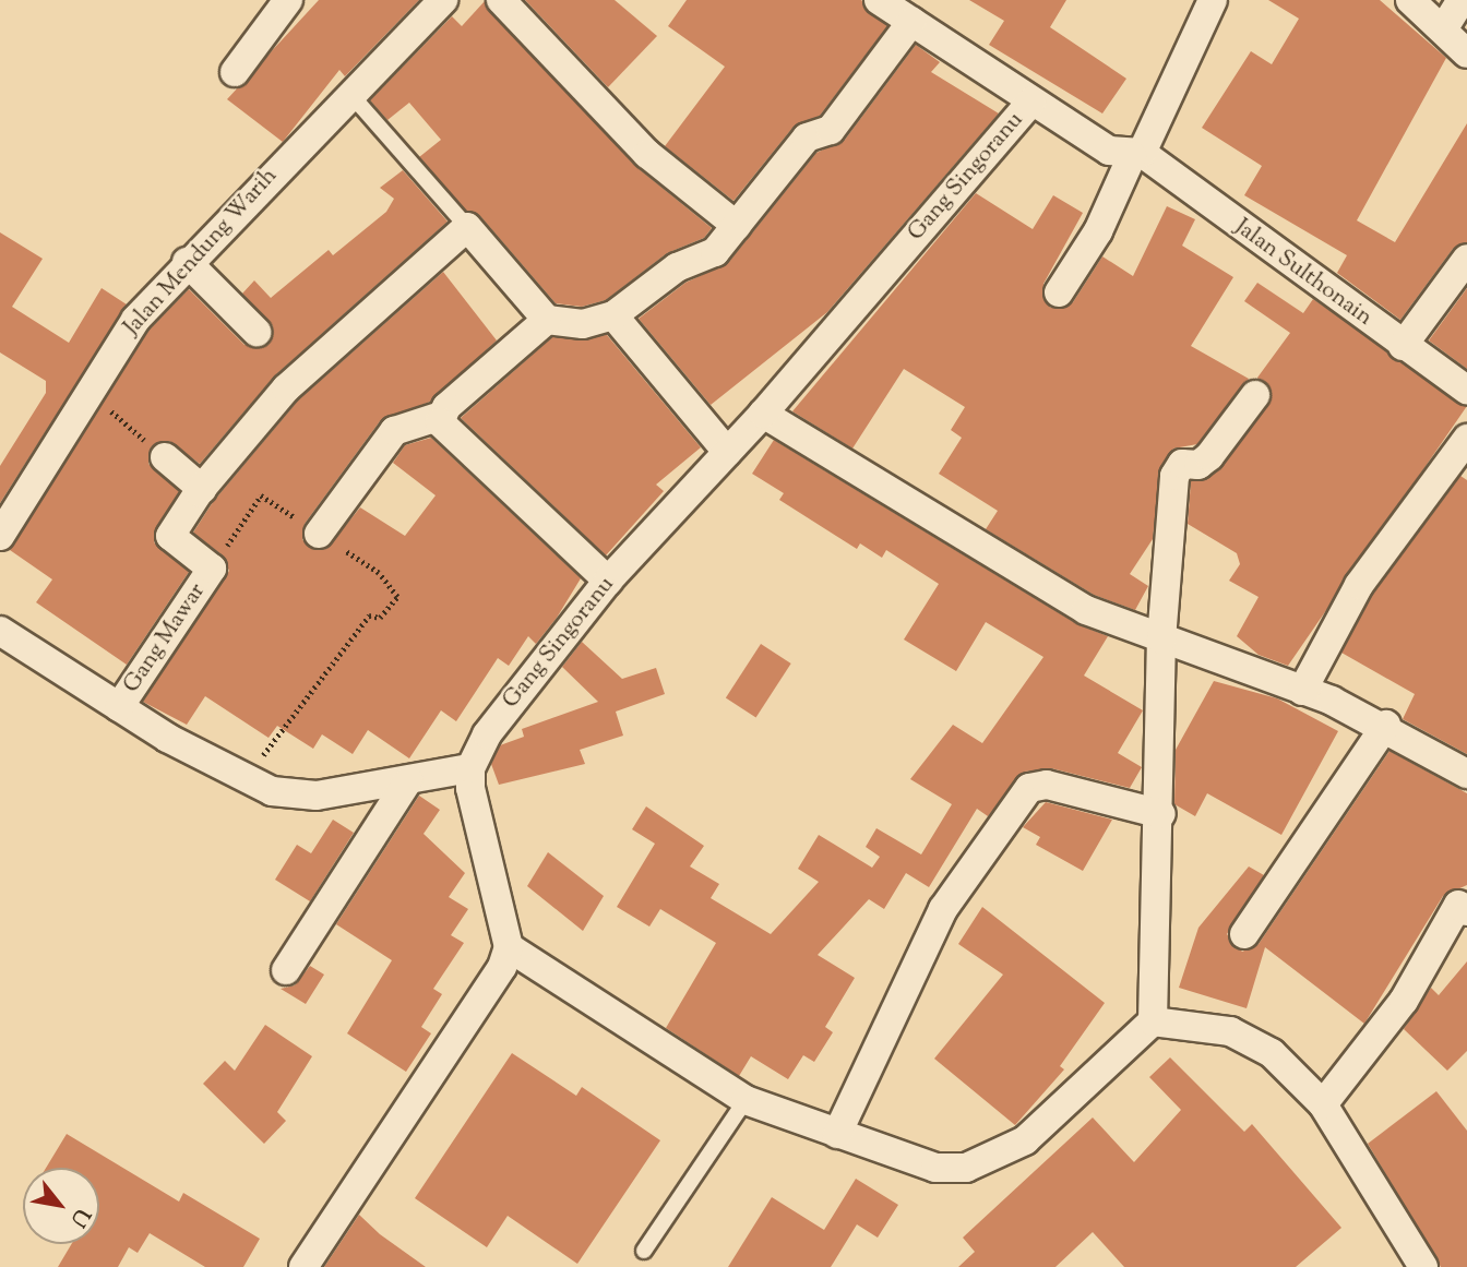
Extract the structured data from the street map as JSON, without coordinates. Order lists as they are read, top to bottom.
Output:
{
  "streets": {
    "street": [
      "Gang Singoranu",
      "Jalan Mendung Warih",
      "Jalan Sulthonain",
      "Gang Mawar"
    ]
  },
  "crossings": [
    ["Gang Singoranu", "Jalan Sulthonain"]
  ],
  "north": "bottom right"
}
